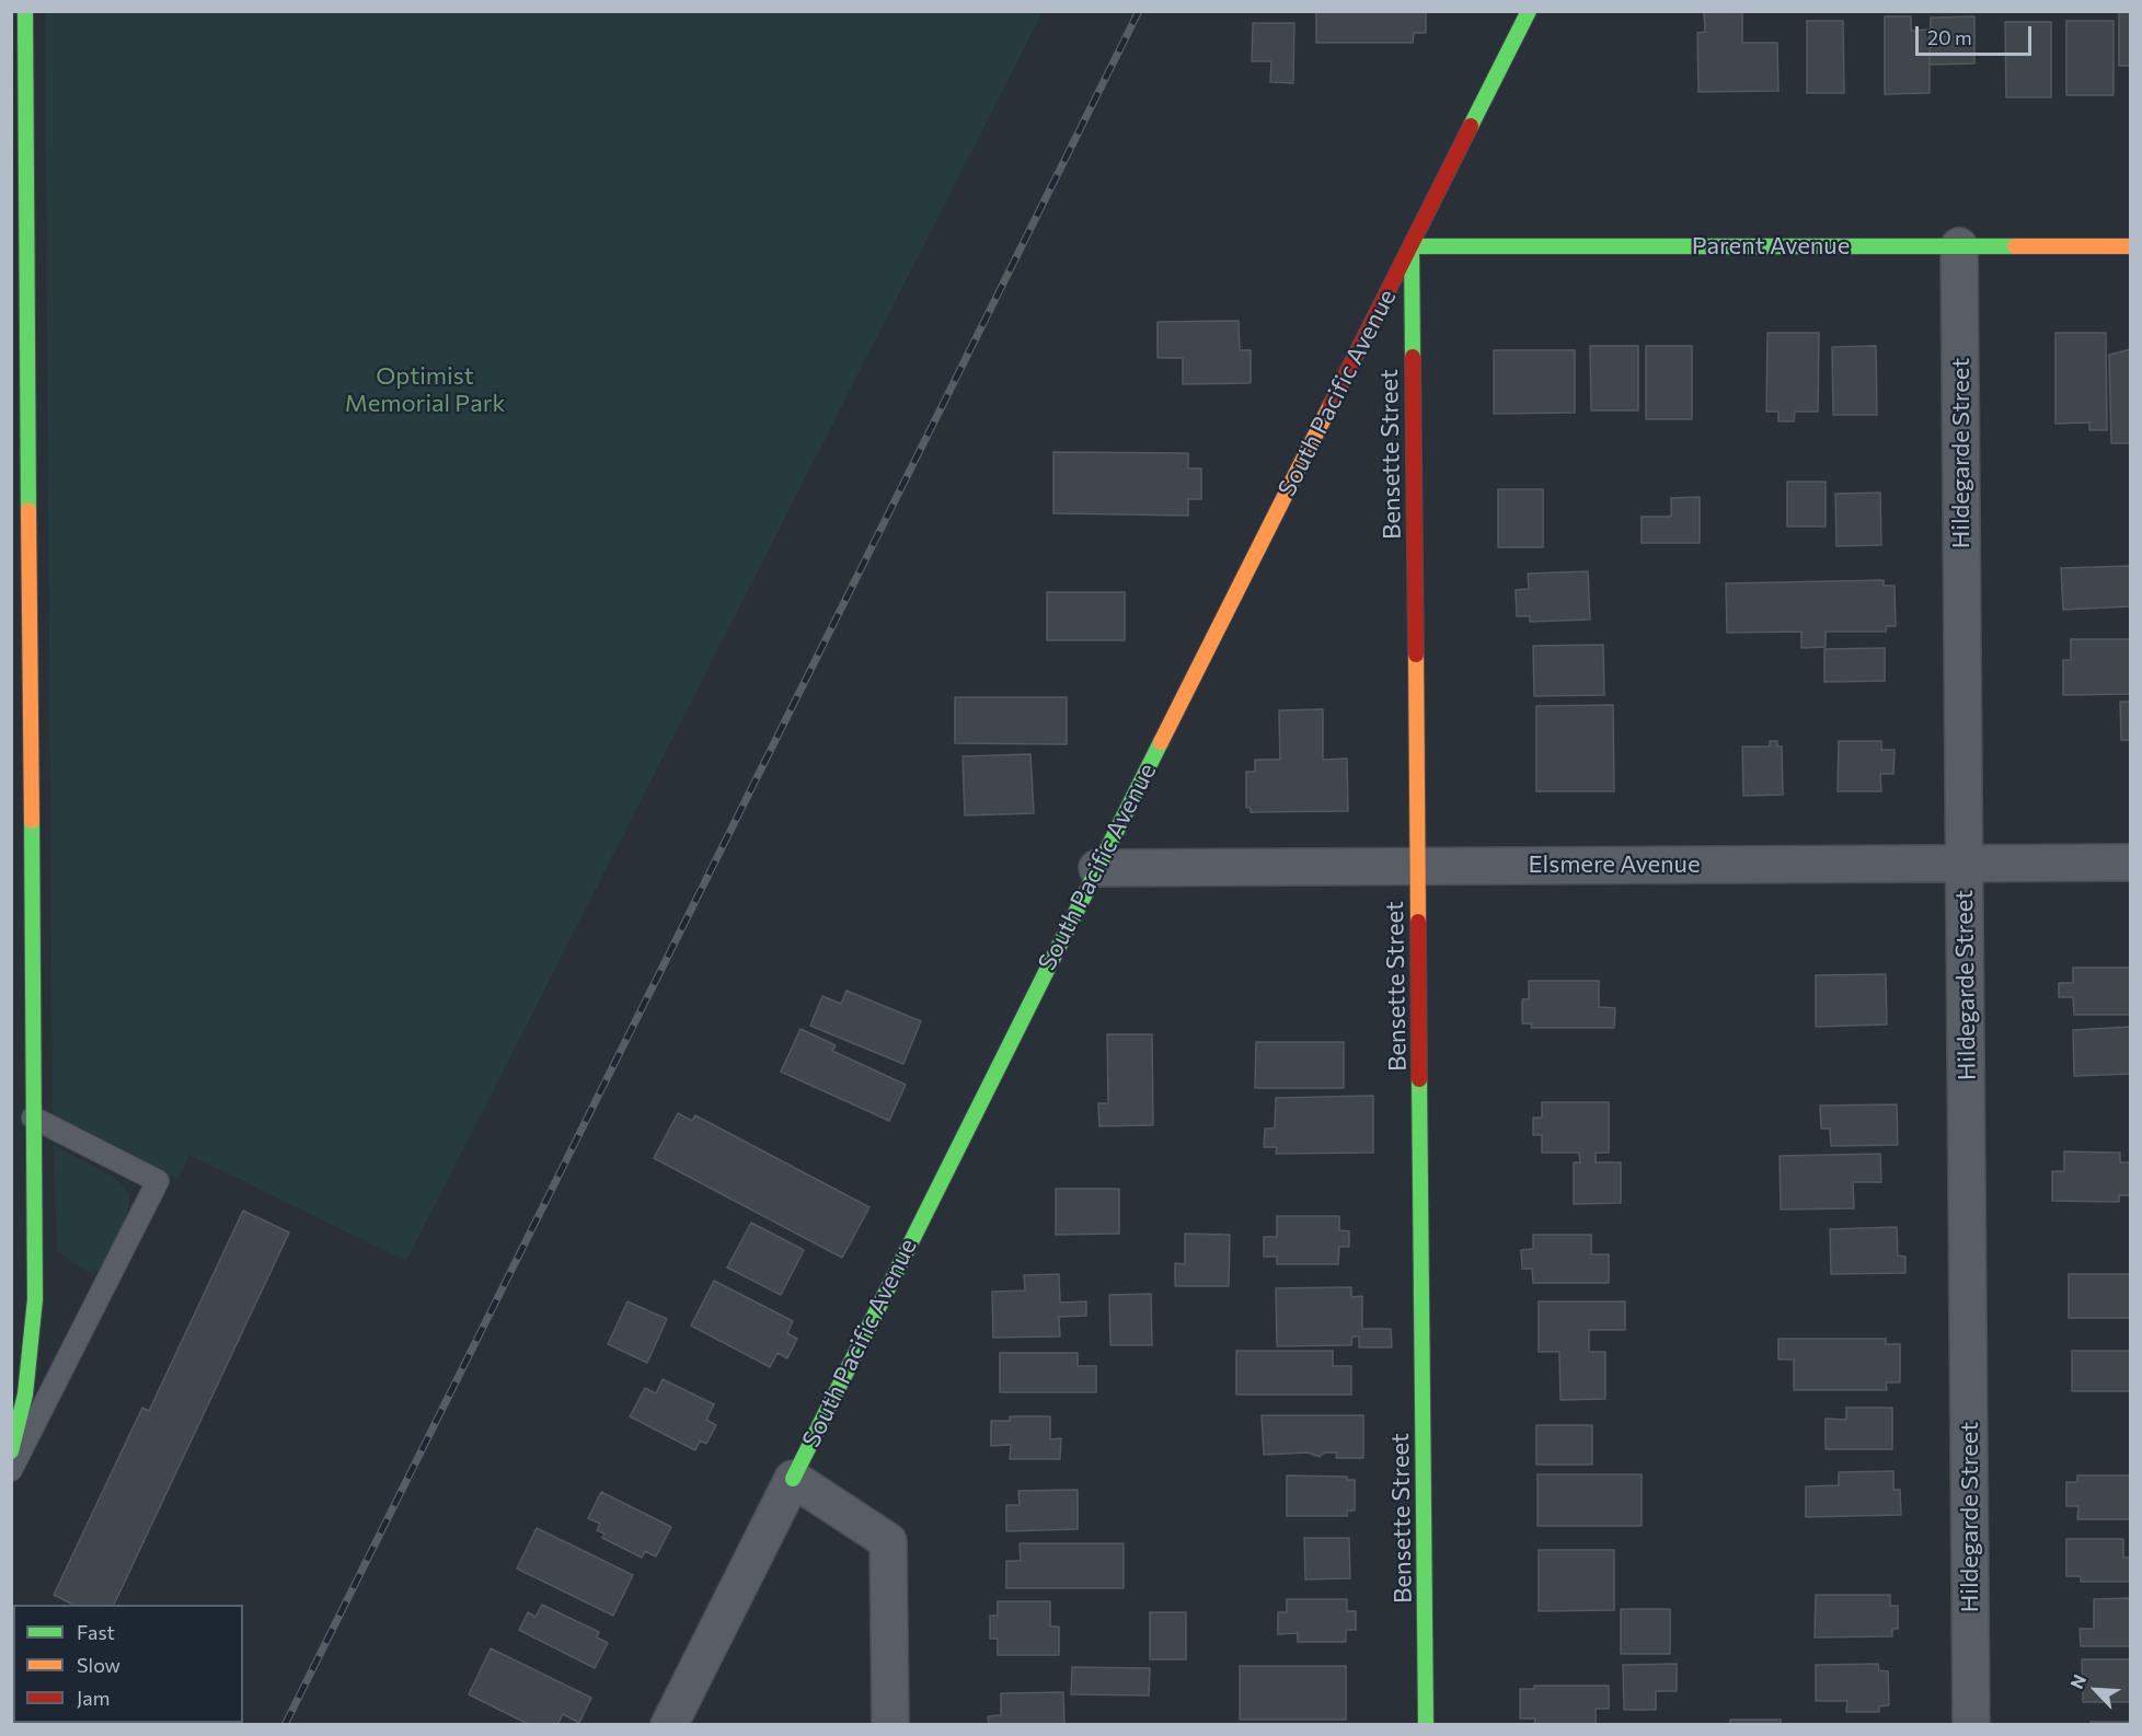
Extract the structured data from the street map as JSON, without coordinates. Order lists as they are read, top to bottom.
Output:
{
  "streets": {
    "street": [
      "Parent Avenue",
      "South Pacific Avenue",
      "Hildegarde Street",
      "Bensette Street",
      "Elsmere Avenue"
    ]
  },
  "crossings": [
    ["Parent Avenue", "South Pacific Avenue"],
    ["Parent Avenue", "Hildegarde Street"],
    ["Parent Avenue", "Bensette Street"],
    ["South Pacific Avenue", "Bensette Street"],
    ["South Pacific Avenue", "Elsmere Avenue"],
    ["Hildegarde Street", "Elsmere Avenue"],
    ["Bensette Street", "Elsmere Avenue"]
  ],
  "parks": ["Optimist Memorial Park"],
  "legend": ["Fast", "Slow", "Jam"],
  "scale_bar": "20 m",
  "north": "top left"
}
